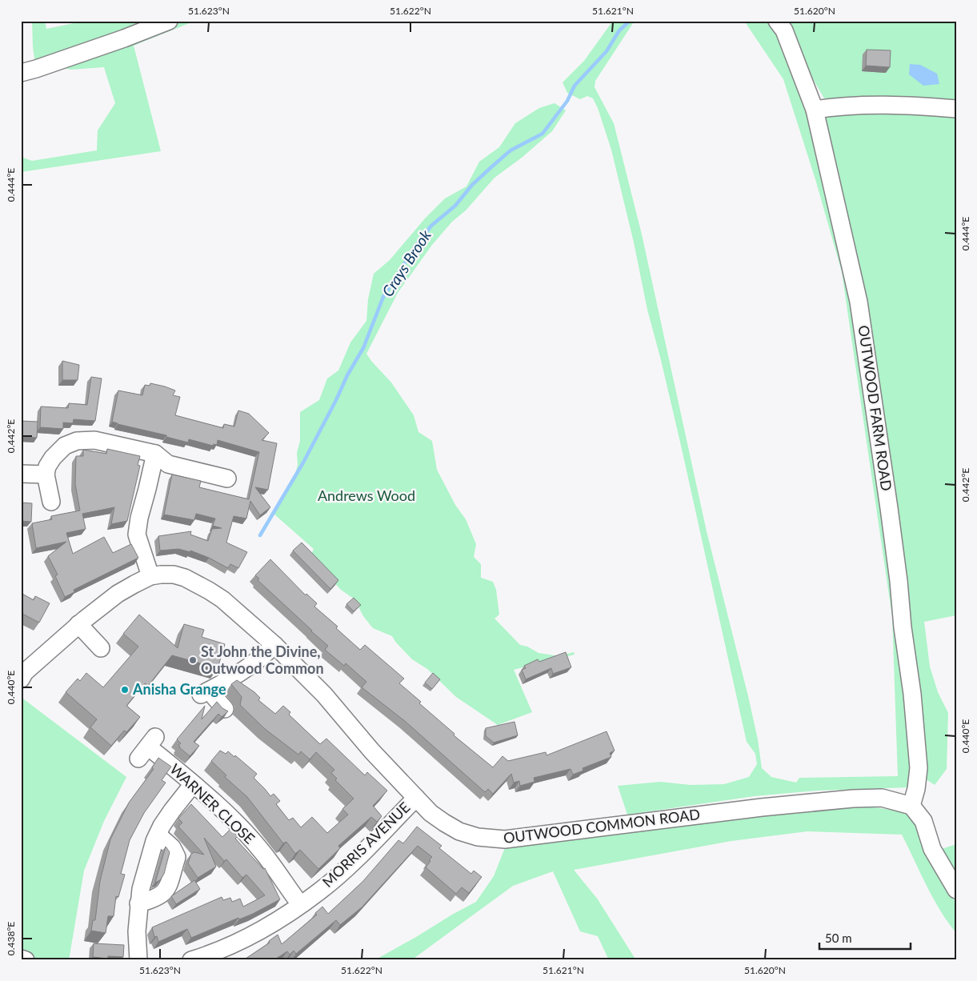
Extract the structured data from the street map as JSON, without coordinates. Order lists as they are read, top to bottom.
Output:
{
  "streets": {
    "street": [
      "OUTWOOD FARM ROAD",
      "WARNER CLOSE",
      "OUTWOOD COMMON ROAD",
      "MORRIS AVENUE"
    ]
  },
  "crossings": [
    ["OUTWOOD FARM ROAD", "OUTWOOD COMMON ROAD"],
    ["WARNER CLOSE", "MORRIS AVENUE"],
    ["OUTWOOD COMMON ROAD", "MORRIS AVENUE"]
  ],
  "water": ["Crays Brook"],
  "parks": ["Andrews Wood"],
  "places": ["St John the Divine, Outwood Common", "Anisha Grange"],
  "scale_bar": "50 m",
  "coordinates": [
    "51.623°N",
    "51.622°N",
    "51.621°N",
    "51.620°N",
    "0.444°E",
    "0.442°E",
    "0.440°E",
    "0.438°E"
  ]
}
